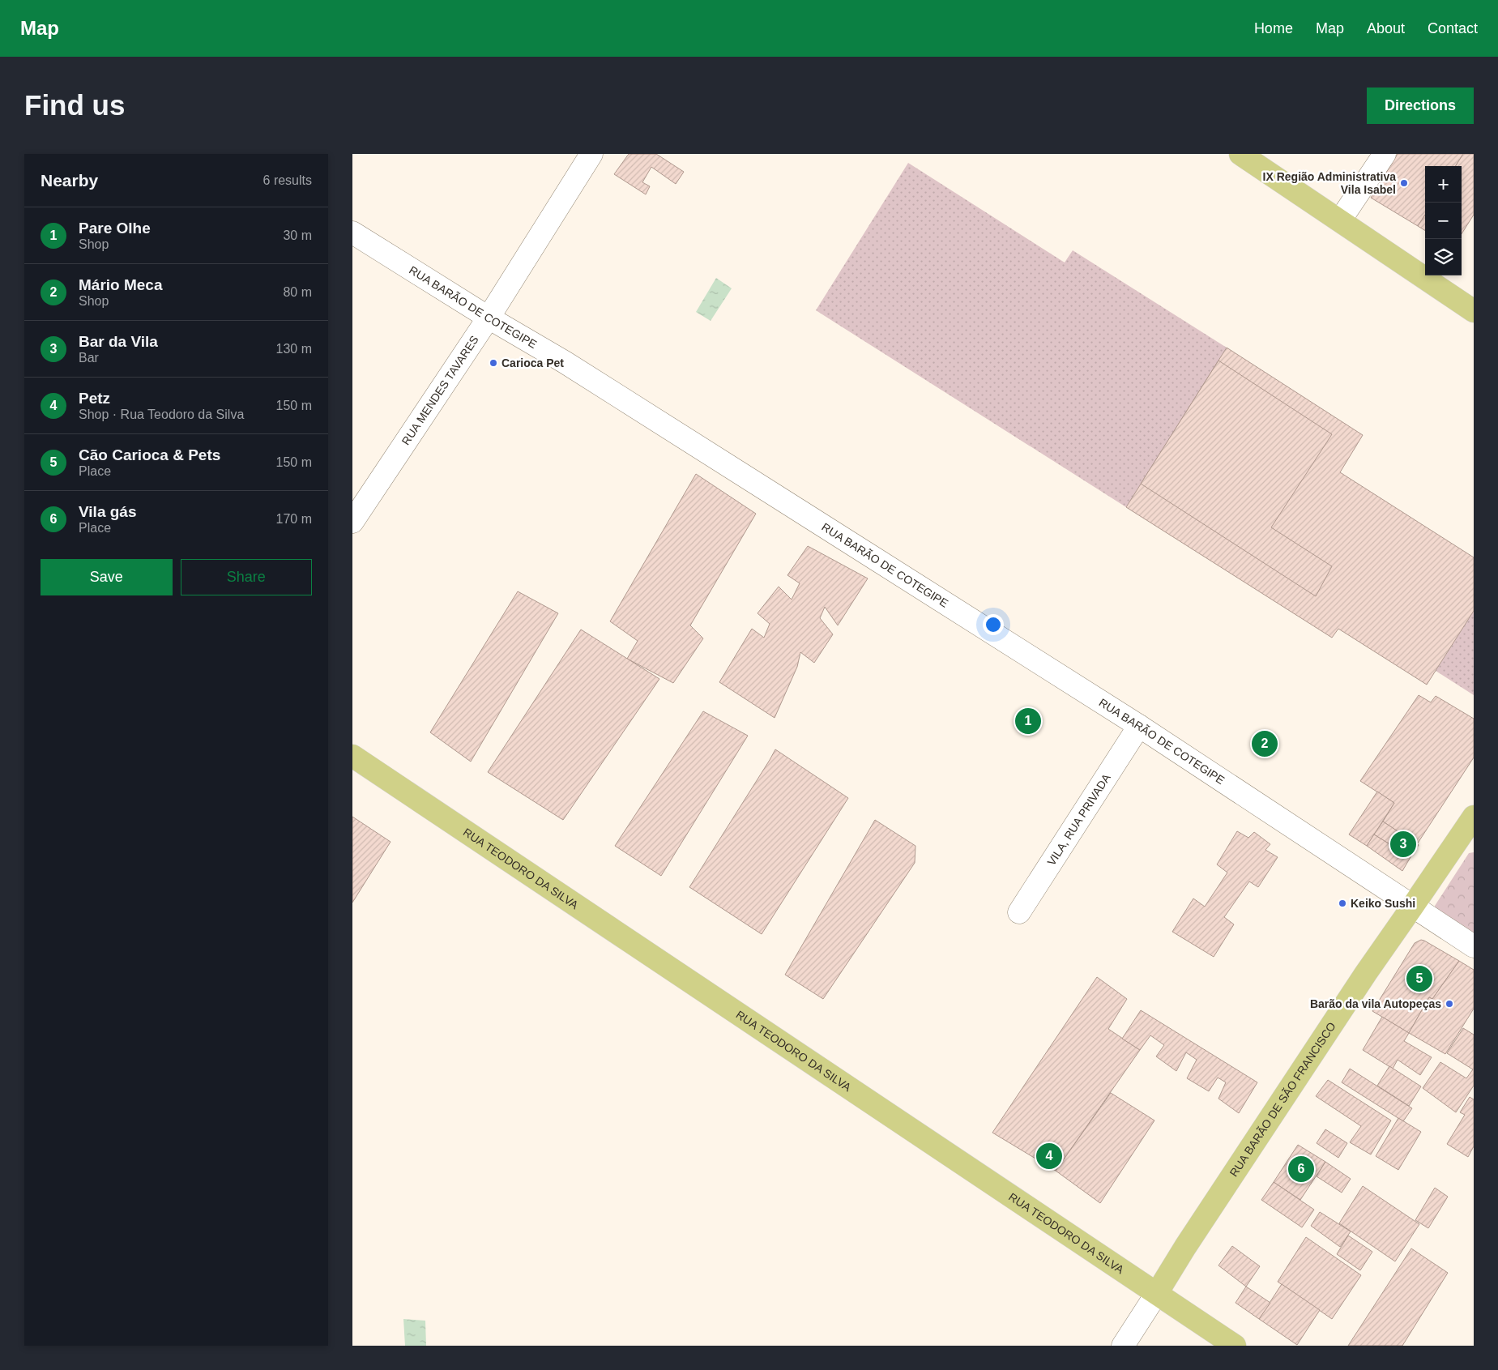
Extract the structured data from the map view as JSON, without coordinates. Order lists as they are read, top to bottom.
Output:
{
  "streets": {
    "main road": ["RUA TEODORO DA SILVA", "RUA BARÃO DE SÃO FRANCISCO"],
    "street": ["RUA BARÃO DE COTEGIPE", "RUA MENDES TAVARES", "VILA, RUA PRIVADA"]
  },
  "crossings": [
    ["RUA BARÃO DE COTEGIPE", "RUA MENDES TAVARES"],
    ["RUA BARÃO DE COTEGIPE", "VILA, RUA PRIVADA"],
    ["RUA BARÃO DE COTEGIPE", "RUA BARÃO DE SÃO FRANCISCO"],
    ["RUA TEODORO DA SILVA", "RUA BARÃO DE SÃO FRANCISCO"]
  ],
  "places": [
    "IX Região Administrativa Vila Isabel",
    "Carioca Pet",
    "Keiko Sushi",
    "Barão da vila Autopeças"
  ],
  "page": {
    "header": "Map",
    "nav": [
      "Home",
      "Map",
      "About",
      "Contact"
    ],
    "buttons": [
      "Directions",
      ["Save", "Share"]
    ],
    "title": "Find us",
    "heading": ["Nearby", "6 results"],
    "map_buttons": ["+", "−"],
    "list": [
      {
        "mark": "1",
        "name": "Pare Olhe",
        "note": "Shop",
        "value": "30 m"
      },
      {
        "mark": "2",
        "name": "Mário Meca",
        "note": "Shop",
        "value": "80 m"
      },
      {
        "mark": "3",
        "name": "Bar da Vila",
        "note": "Bar",
        "value": "130 m"
      },
      {
        "mark": "4",
        "name": "Petz",
        "note": "Shop · Rua Teodoro da Silva",
        "value": "150 m"
      },
      {
        "mark": "5",
        "name": "Cão Carioca & Pets",
        "note": "Place",
        "value": "150 m"
      },
      {
        "mark": "6",
        "name": "Vila gás",
        "note": "Place",
        "value": "170 m"
      }
    ],
    "pins": [
      "1",
      "2",
      "3",
      "5",
      "4",
      "6"
    ]
  }
}
